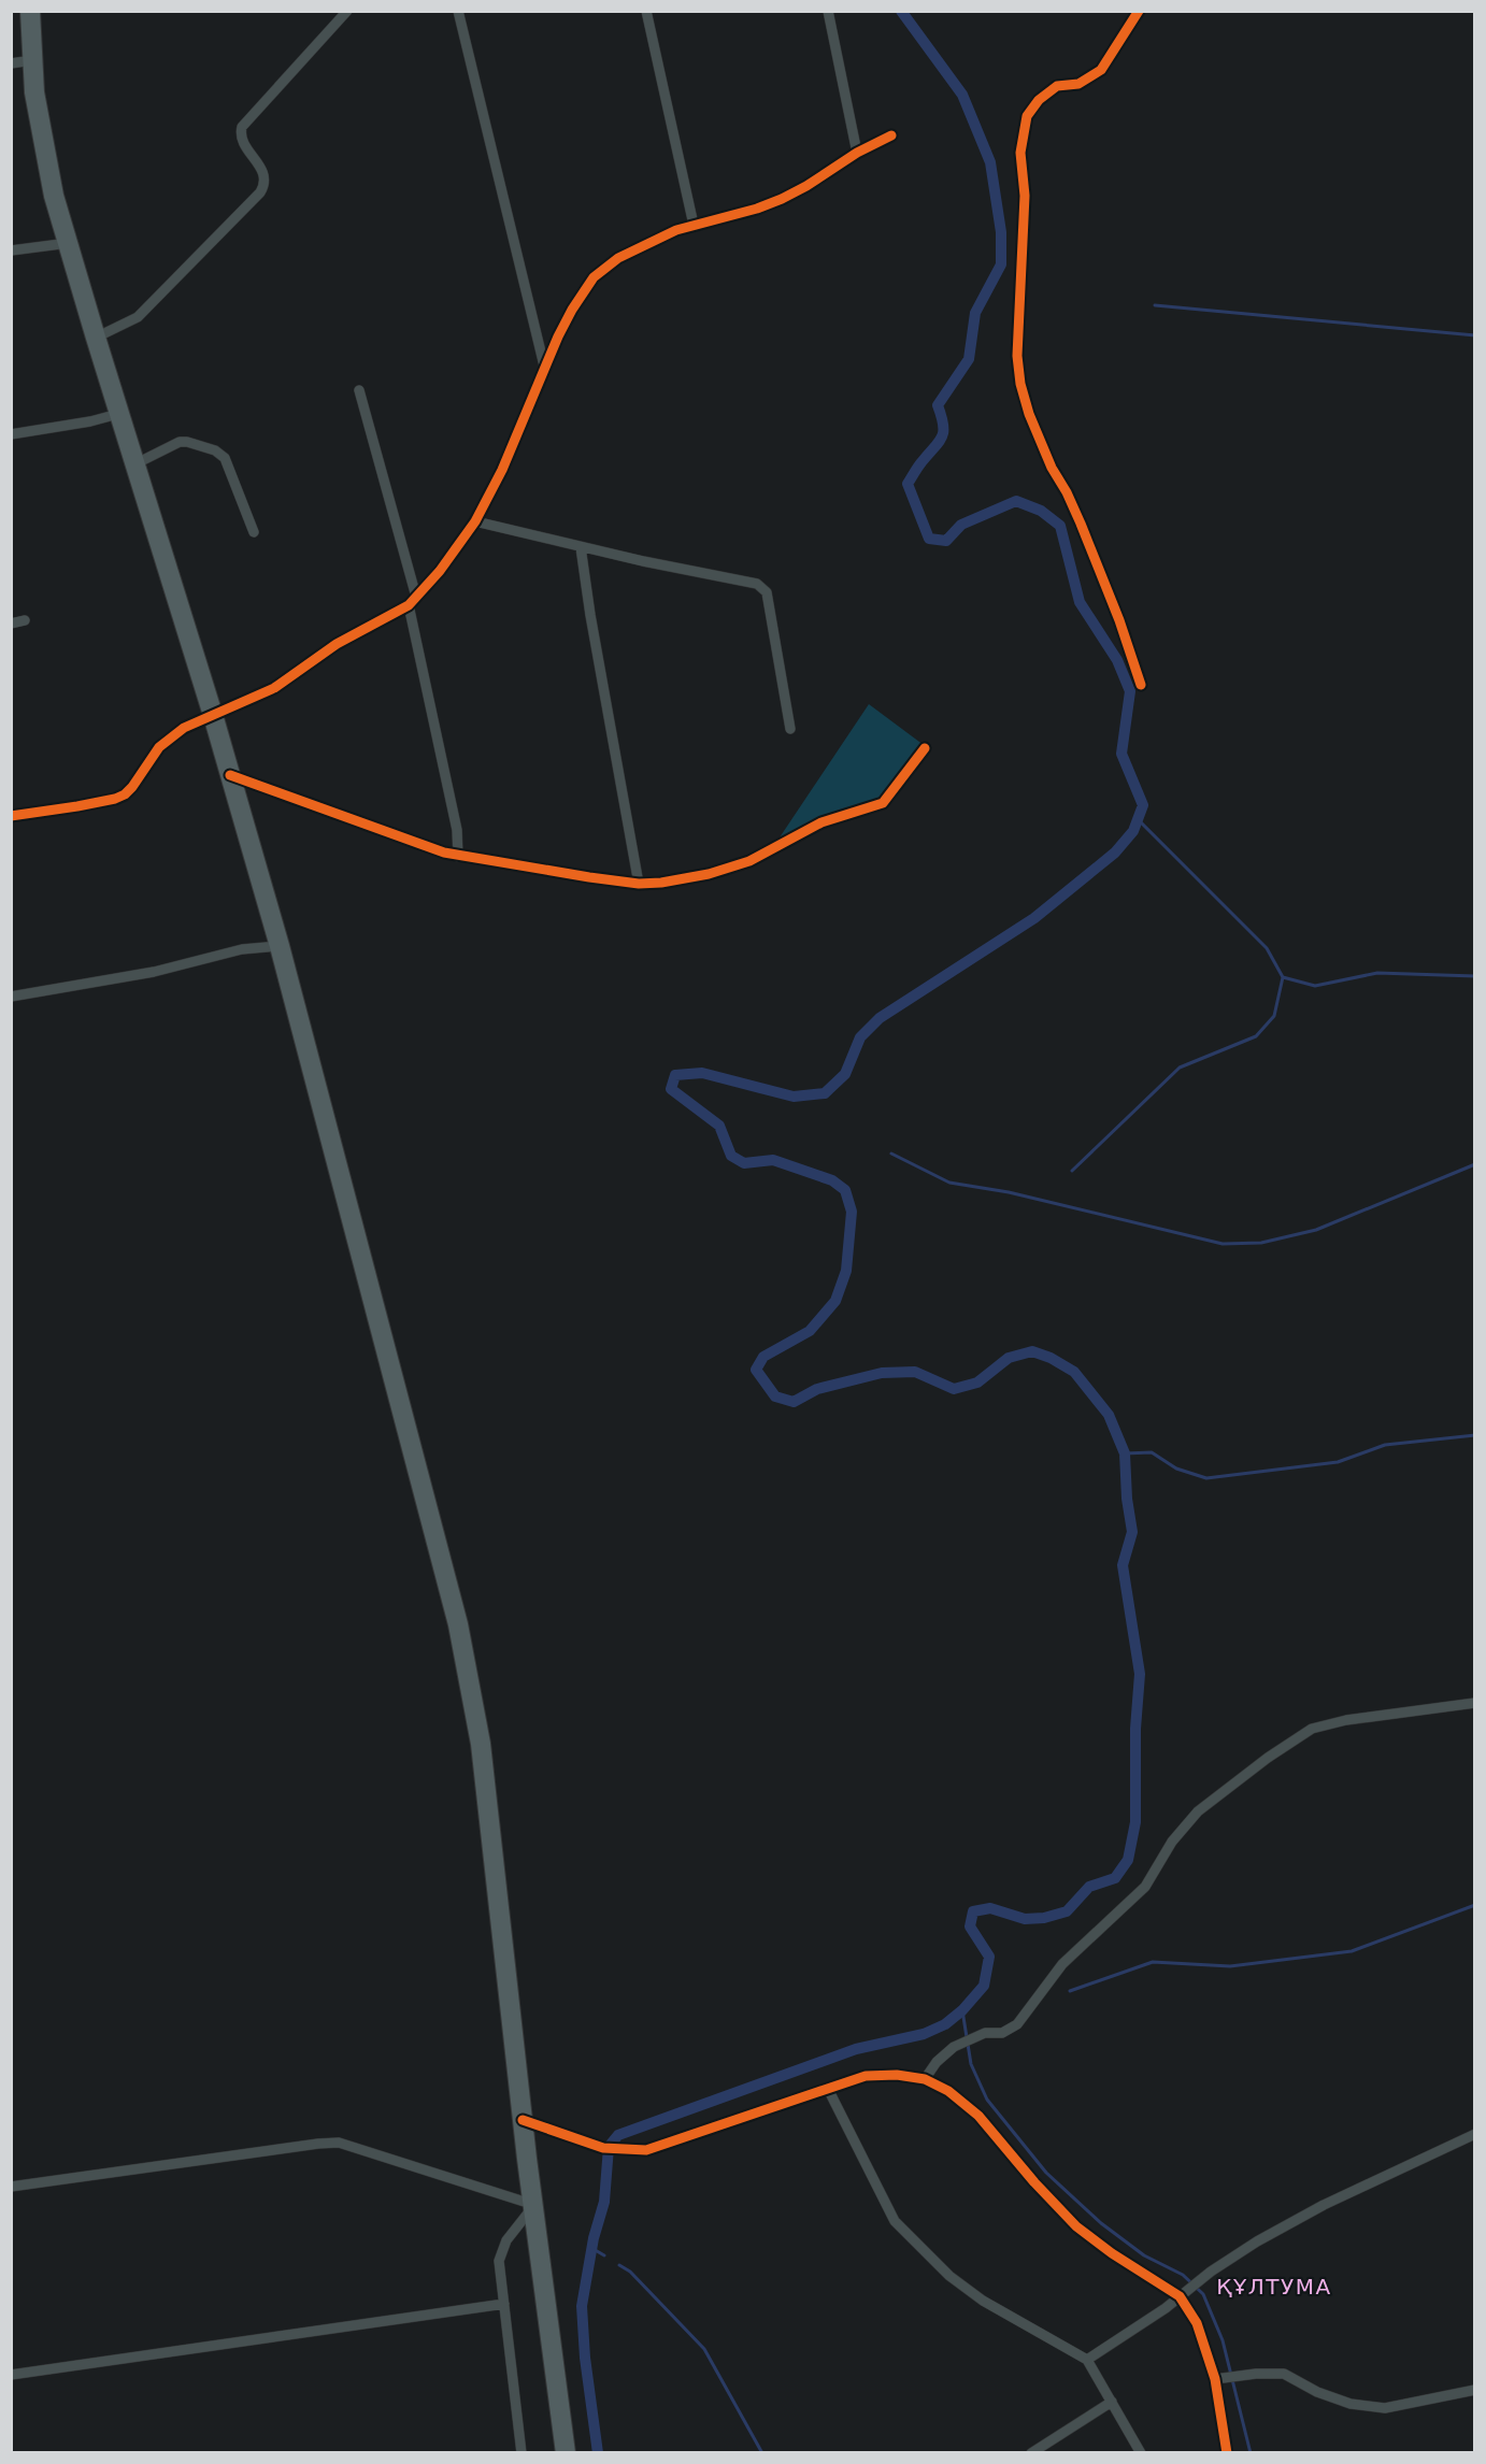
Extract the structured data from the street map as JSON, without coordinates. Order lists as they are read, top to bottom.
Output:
{
  "districts": ["ҚҰЛТУМА"]
}
